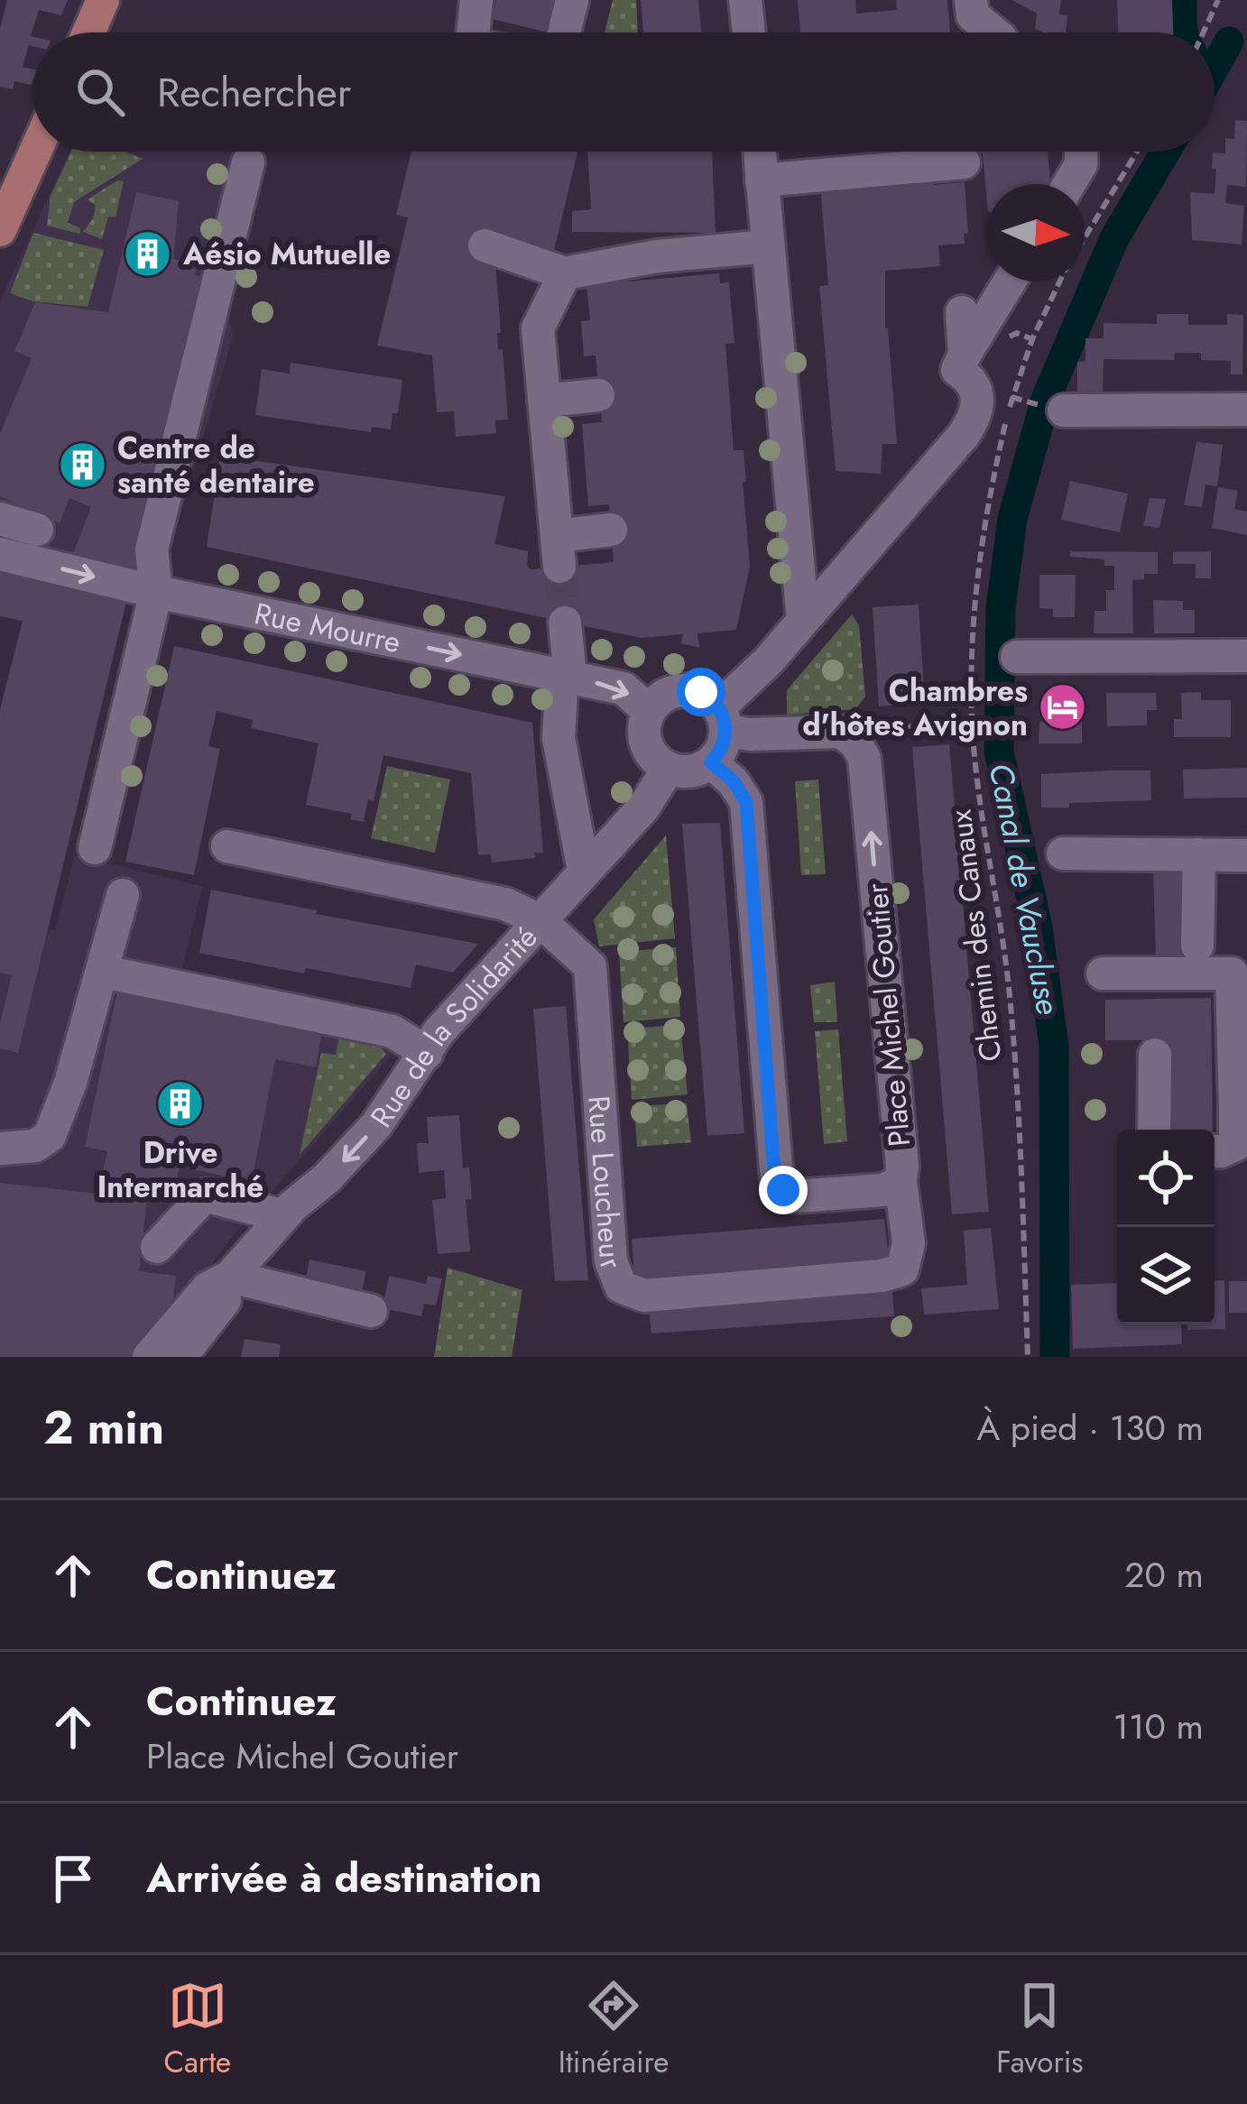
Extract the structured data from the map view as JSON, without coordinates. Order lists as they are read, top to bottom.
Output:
{
  "streets": {
    "street": [
      "Rue Mourre",
      "Place Michel Goutier",
      "Rue de la Solidarité",
      "Rue Loucheur"
    ],
    "path": ["Chemin des Canaux"]
  },
  "crossings": [
    ["Rue Mourre", "Place Michel Goutier"],
    ["Rue Mourre", "Rue de la Solidarité"],
    ["Place Michel Goutier", "Rue de la Solidarité"],
    ["Place Michel Goutier", "Rue Loucheur"],
    ["Rue de la Solidarité", "Rue Loucheur"]
  ],
  "one_way": ["Place Michel Goutier"],
  "water": ["Canal de Vaucluse"],
  "places": {
    "building": ["Aésio Mutuelle", "Centre de santé dentaire", "Drive Intermarché"],
    "hotel": ["Chambres d'hôtes Avignon"]
  },
  "north": "right",
  "page": {
    "search": "Rechercher",
    "heading": ["2 min", "À pied · 130 m"],
    "list": [
      ["Continuez", "20 m"],
      ["Continuez", "Place Michel Goutier", "110 m"],
      "Arrivée à destination"
    ],
    "nav": ["Carte", "Itinéraire", "Favoris"]
  }
}
